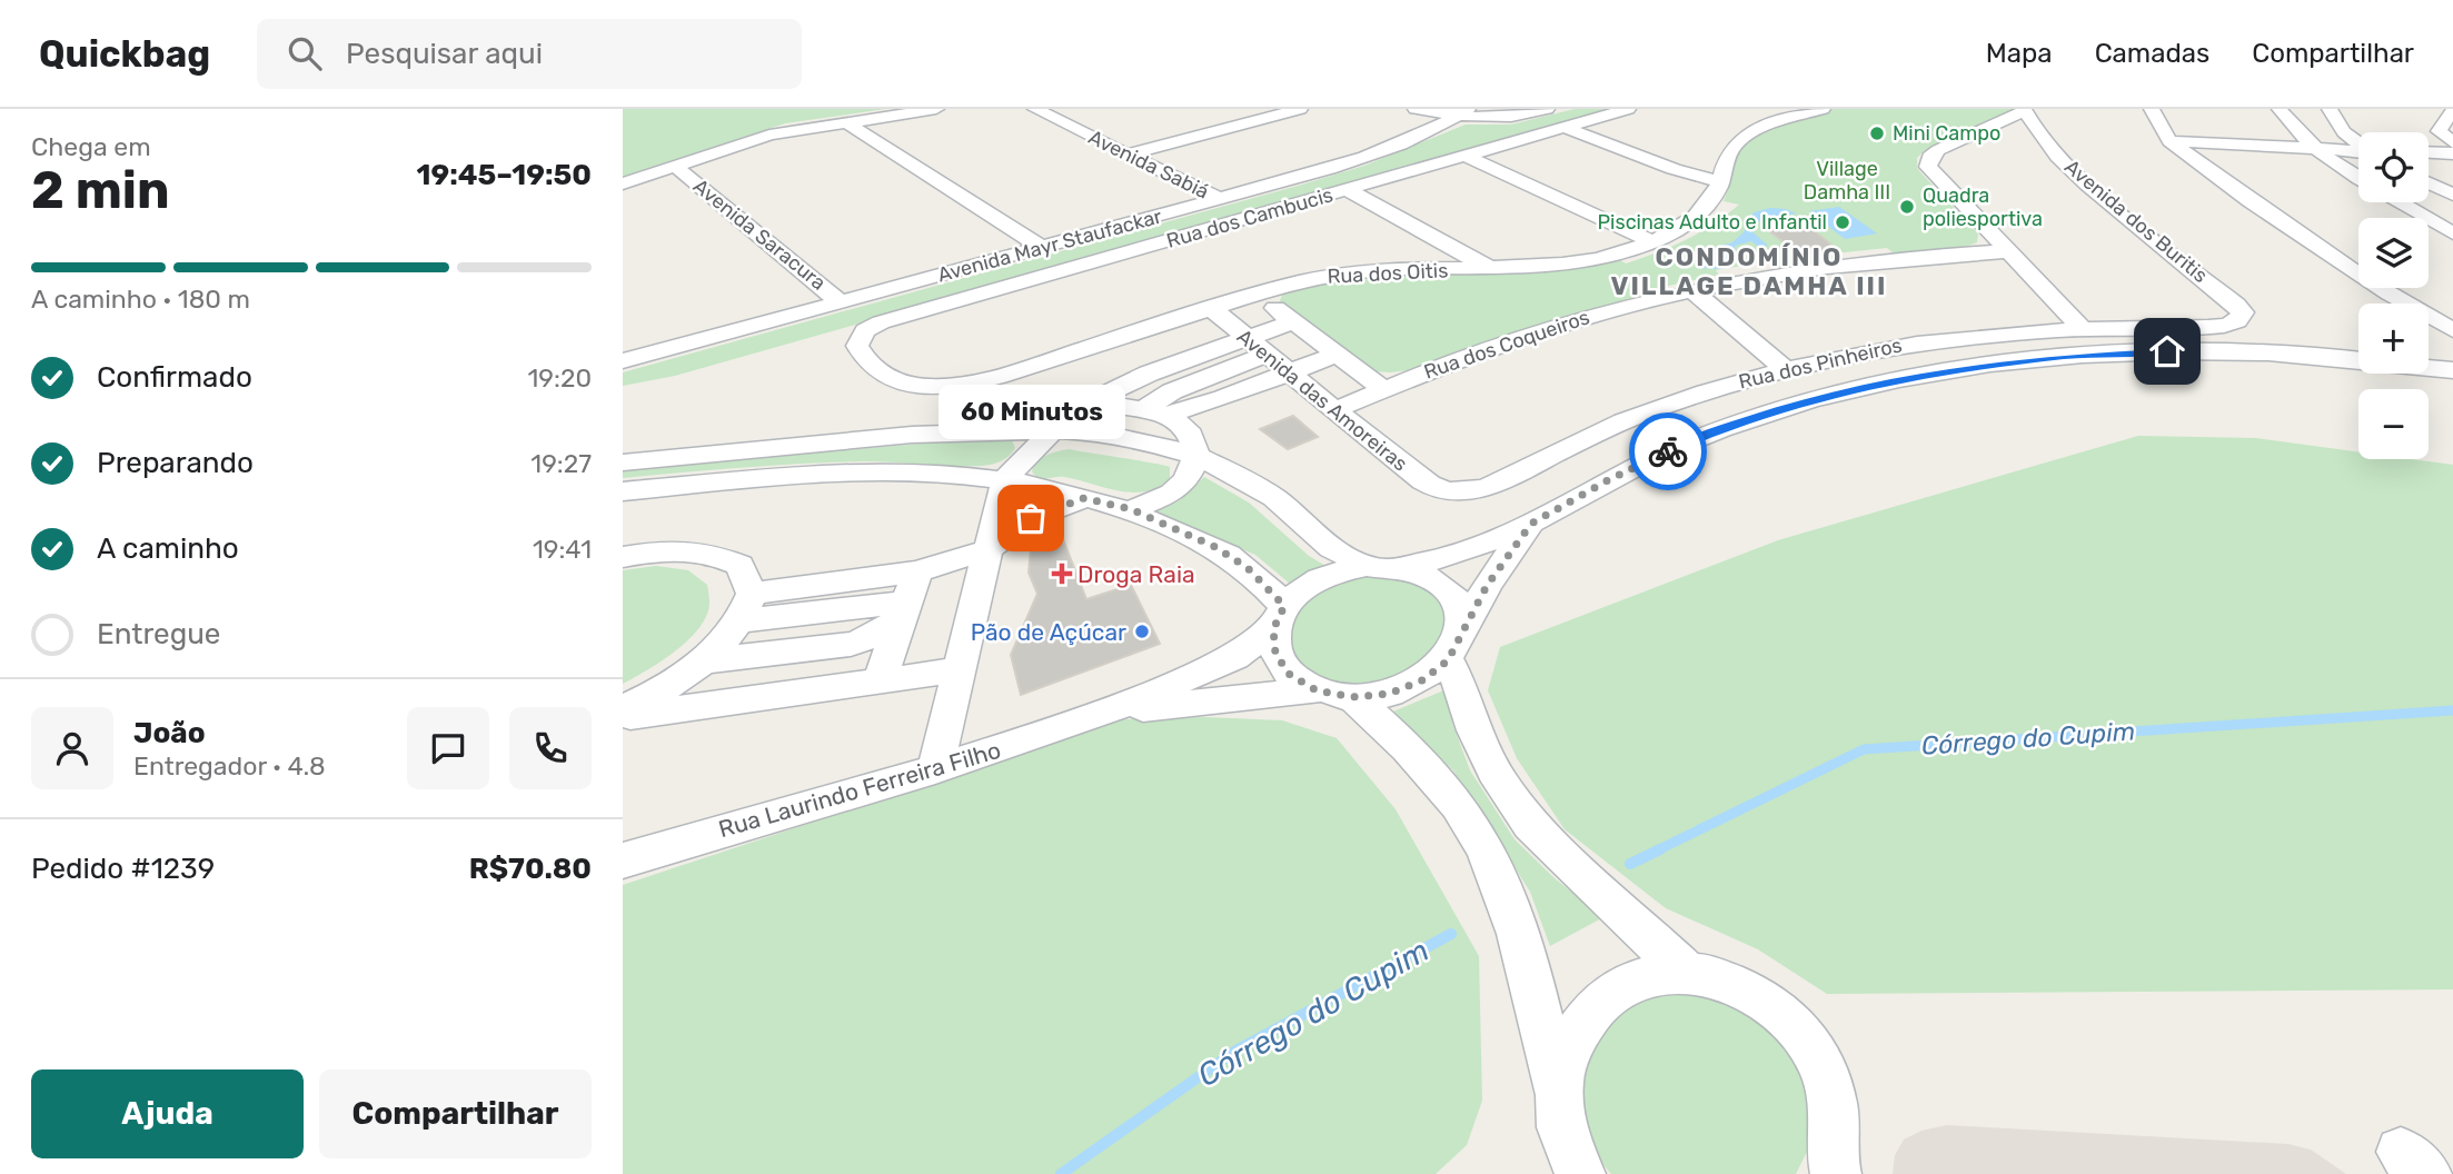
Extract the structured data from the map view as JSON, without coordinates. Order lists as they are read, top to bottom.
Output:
{
  "streets": {
    "street": [
      "Avenida Sabiá",
      "Rua dos Cambucis",
      "Avenida dos Buritis",
      "Avenida Saracura",
      "Avenida Mayr Staufackar",
      "Rua dos Oitis",
      "Rua dos Coqueiros",
      "Rua dos Pinheiros",
      "Avenida das Amoreiras",
      "Rua Laurindo Ferreira Filho"
    ]
  },
  "crossings": [
    ["Avenida Sabiá", "Avenida Mayr Staufackar"],
    ["Rua dos Cambucis", "Rua dos Oitis"],
    ["Avenida dos Buritis", "Rua dos Pinheiros"],
    ["Avenida Saracura", "Avenida Mayr Staufackar"],
    ["Rua dos Oitis", "Avenida das Amoreiras"],
    ["Rua dos Coqueiros", "Avenida das Amoreiras"],
    ["Rua dos Pinheiros", "Avenida das Amoreiras"]
  ],
  "districts": ["CONDOMÍNIO VILLAGE DAMHA III"],
  "water": ["Córrego do Cupim"],
  "parks": ["Village Damha III"],
  "places": {
    "other": [
      "Mini Campo",
      "Quadra poliesportiva",
      "Piscinas Adulto e Infantil",
      "60 Minutos",
      "Pão de Açúcar"
    ],
    "health": ["Droga Raia"]
  },
  "page": {
    "header": "Quickbag",
    "search": "Pesquisar aqui",
    "nav": ["Mapa", "Camadas", "Compartilhar"],
    "heading": ["2 min", "Chega em", "19:45–19:50"],
    "panel": [
      "João",
      "Entregador · 4.8",
      "Pedido #1239",
      "R$70.80"
    ],
    "map_buttons": ["+", "−"],
    "bar": "A caminho · 180 m",
    "list": [
      ["Confirmado", "19:20"],
      ["Preparando", "19:27"],
      ["A caminho", "19:41"],
      "Entregue"
    ],
    "bubble": "60 Minutos",
    "buttons": ["Ajuda", "Compartilhar"]
  }
}
